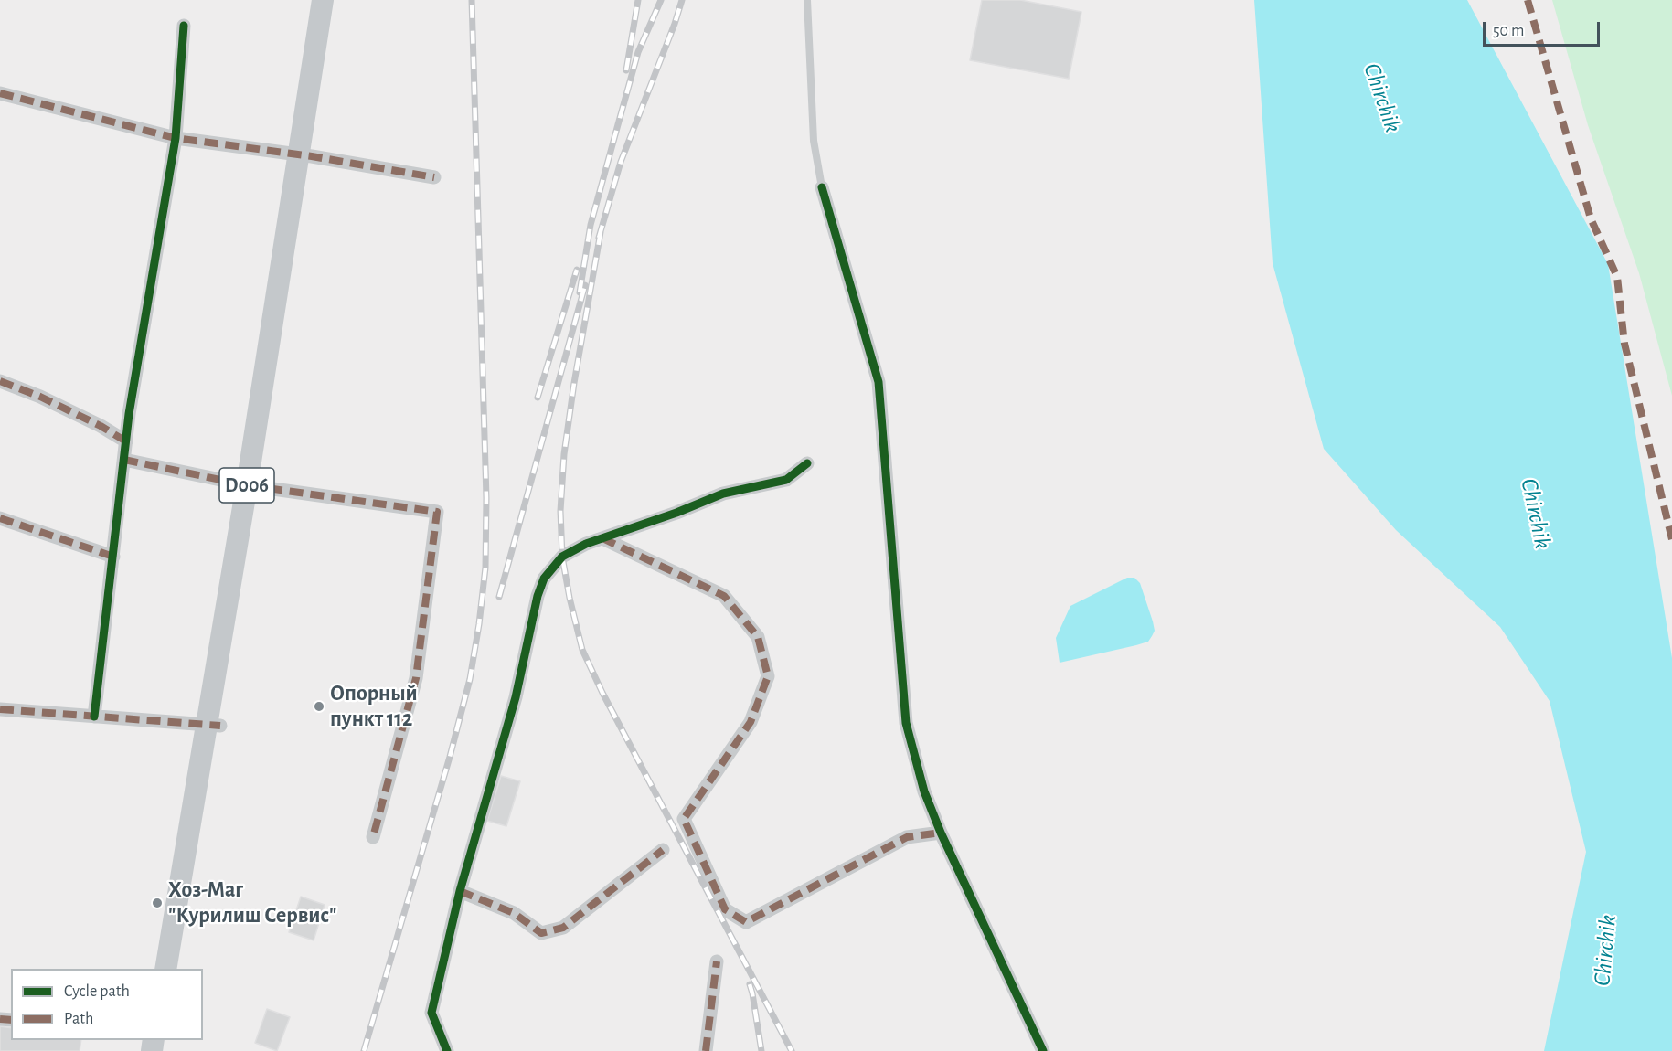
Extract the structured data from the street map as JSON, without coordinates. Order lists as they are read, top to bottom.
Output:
{
  "streets": {
    "main road": ["D006"]
  },
  "water": ["Chirchik"],
  "places": ["Опорный пункт 112", "Хоз-Маг \"Курилиш Сервис\""],
  "legend": ["Cycle path", "Path"],
  "scale_bar": "50 m"
}
